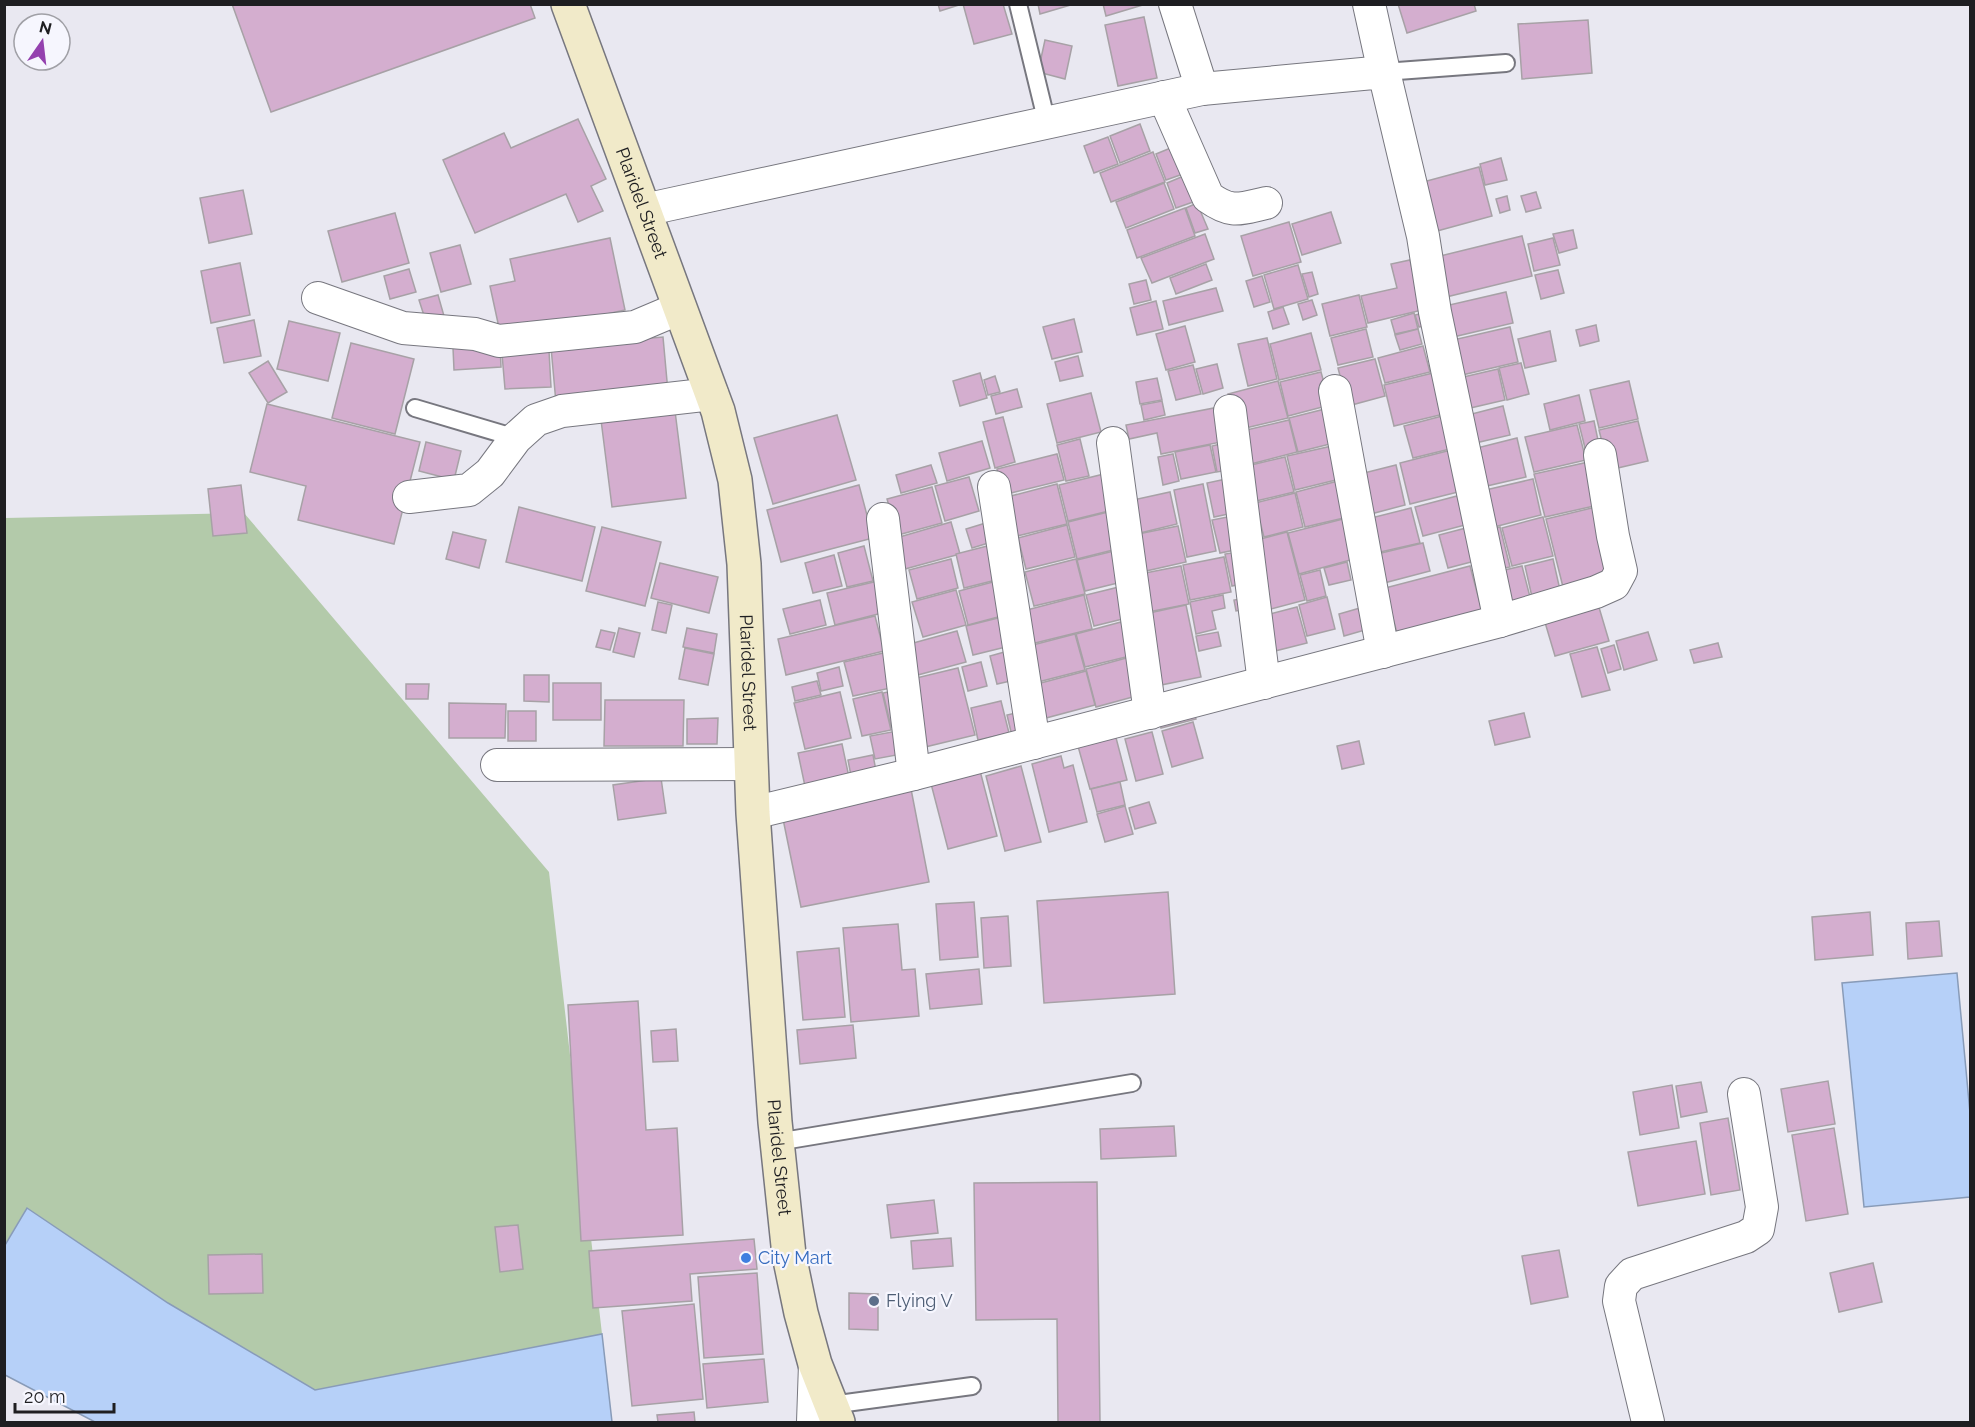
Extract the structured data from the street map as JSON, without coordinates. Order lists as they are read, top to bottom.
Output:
{
  "streets": {
    "street": ["Plaridel Street"]
  },
  "places": ["City Mart", "Flying V"],
  "scale_bar": "20 m",
  "north": "top"
}
